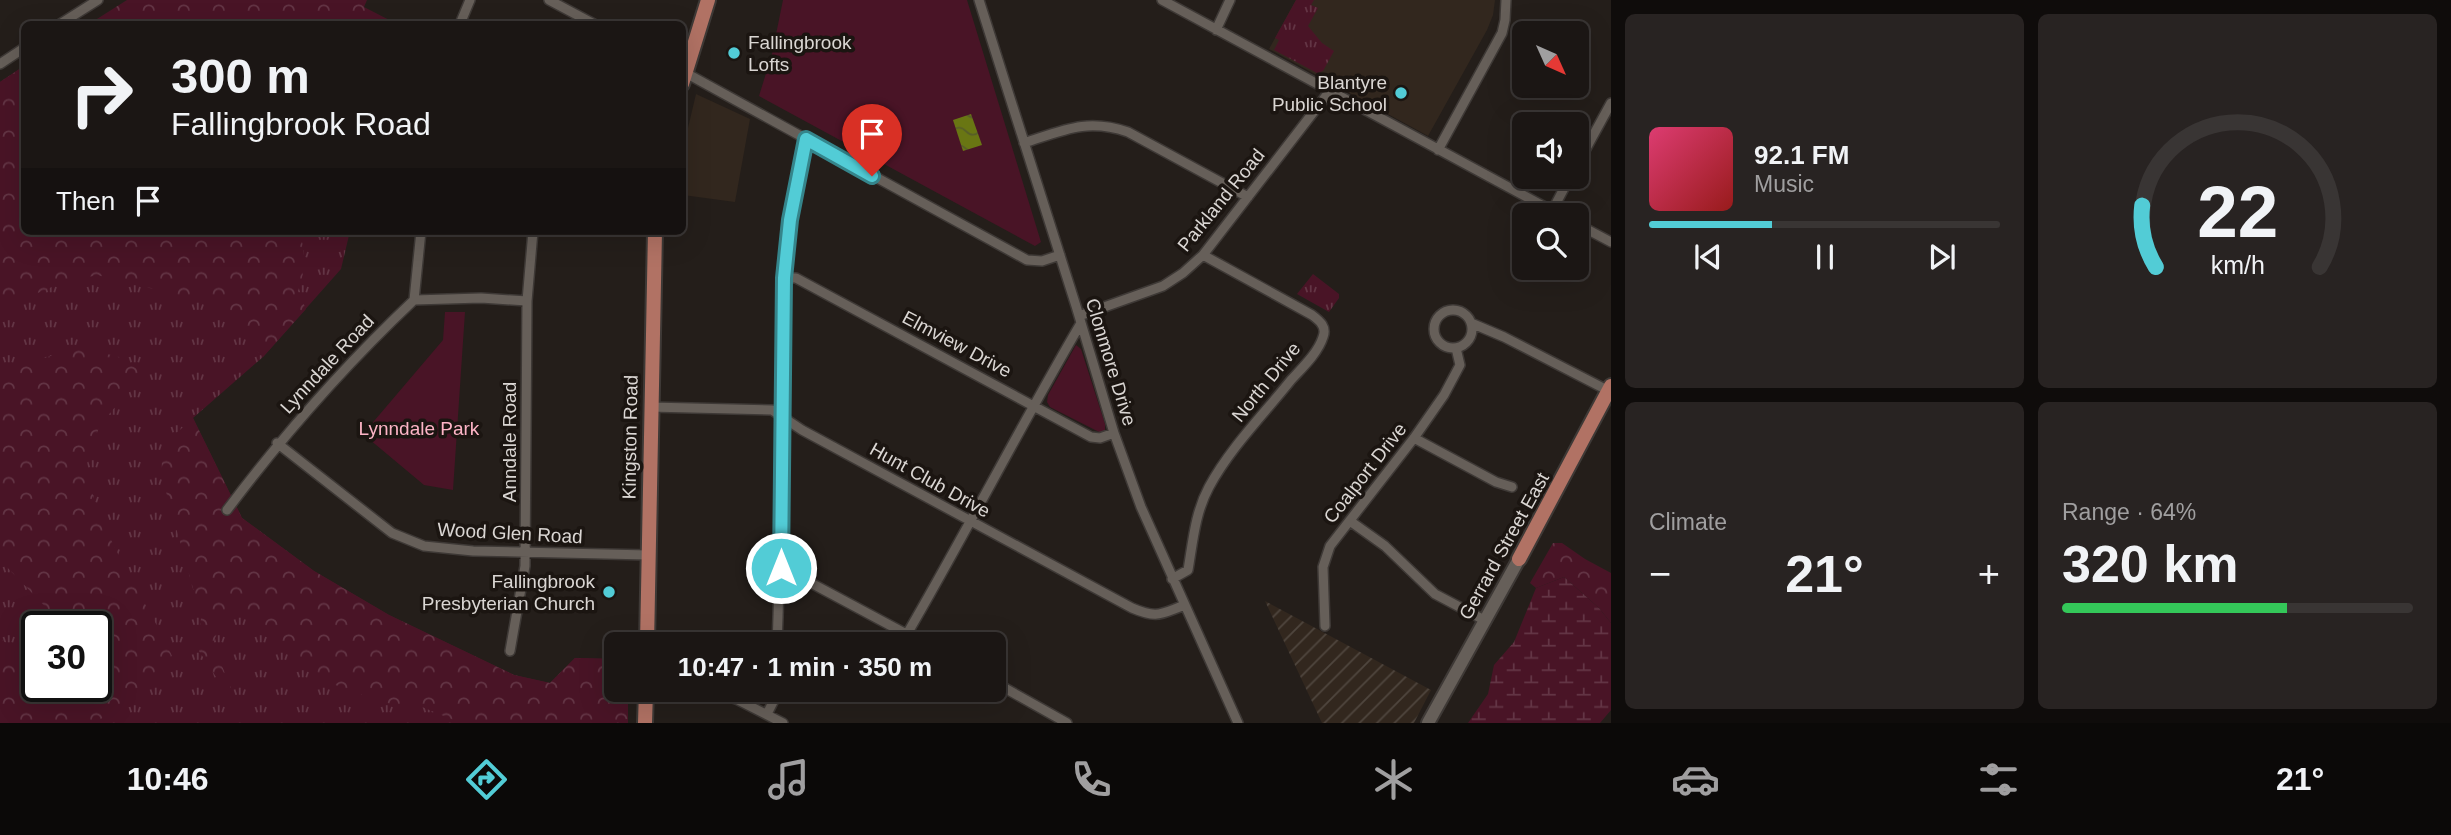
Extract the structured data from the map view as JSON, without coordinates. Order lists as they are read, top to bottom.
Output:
{
  "streets": {
    "main road": ["Kingston Road", "Gerrard Street East"],
    "street": [
      "Parkland Road",
      "Elmview Drive",
      "Clonmore Drive",
      "Lynndale Road",
      "North Drive",
      "Anndale Road",
      "Coalport Drive",
      "Hunt Club Drive",
      "Wood Glen Road"
    ]
  },
  "crossings": [
    ["Parkland Road", "Clonmore Drive"],
    ["Parkland Road", "North Drive"],
    ["Elmview Drive", "Clonmore Drive"],
    ["Clonmore Drive", "North Drive"],
    ["Clonmore Drive", "Hunt Club Drive"],
    ["Lynndale Road", "Wood Glen Road"],
    ["Kingston Road", "Hunt Club Drive"],
    ["Kingston Road", "Wood Glen Road"],
    ["Anndale Road", "Wood Glen Road"]
  ],
  "parks": ["Lynndale Park"],
  "places": ["Fallingbrook Lofts", "Blantyre Public School", "Fallingbrook Presbyterian Church"],
  "north": "bottom right",
  "page": {
    "turn": ["300 m", "Fallingbrook Road"],
    "song": ["92.1 FM", "Music"],
    "then": "Then",
    "tile": [
      "Climate",
      ["Range · 64%", "320 km"]
    ],
    "heat": ["−", "21°", "+"],
    "limit": "30",
    "trip": "10:47 · 1 min · 350 m",
    "tabs": ["10:46", "21°"],
    "gauge": ["22", "km/h"]
  }
}
